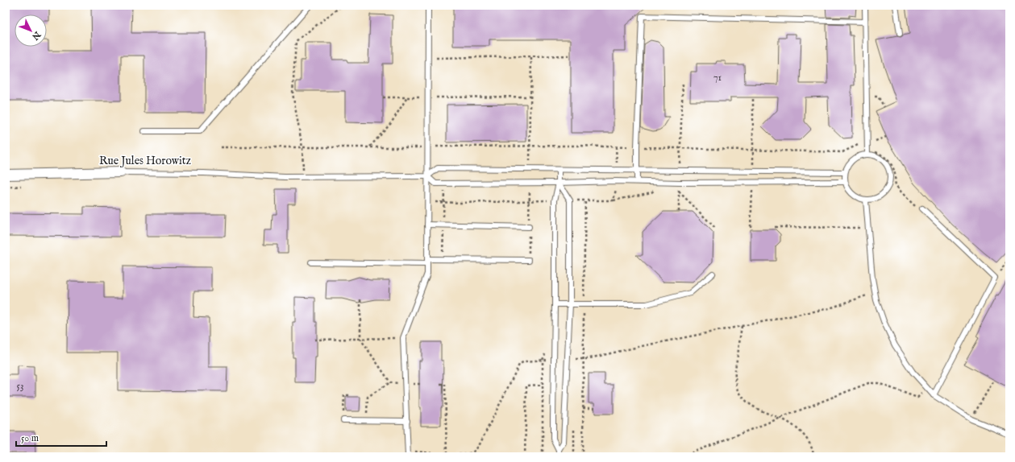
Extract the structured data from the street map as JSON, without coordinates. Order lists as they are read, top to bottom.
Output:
{
  "streets": {
    "street": ["Rue Jules Horowitz"]
  },
  "house_numbers": ["71", "53"],
  "scale_bar": "50 m",
  "north": "bottom right"
}
